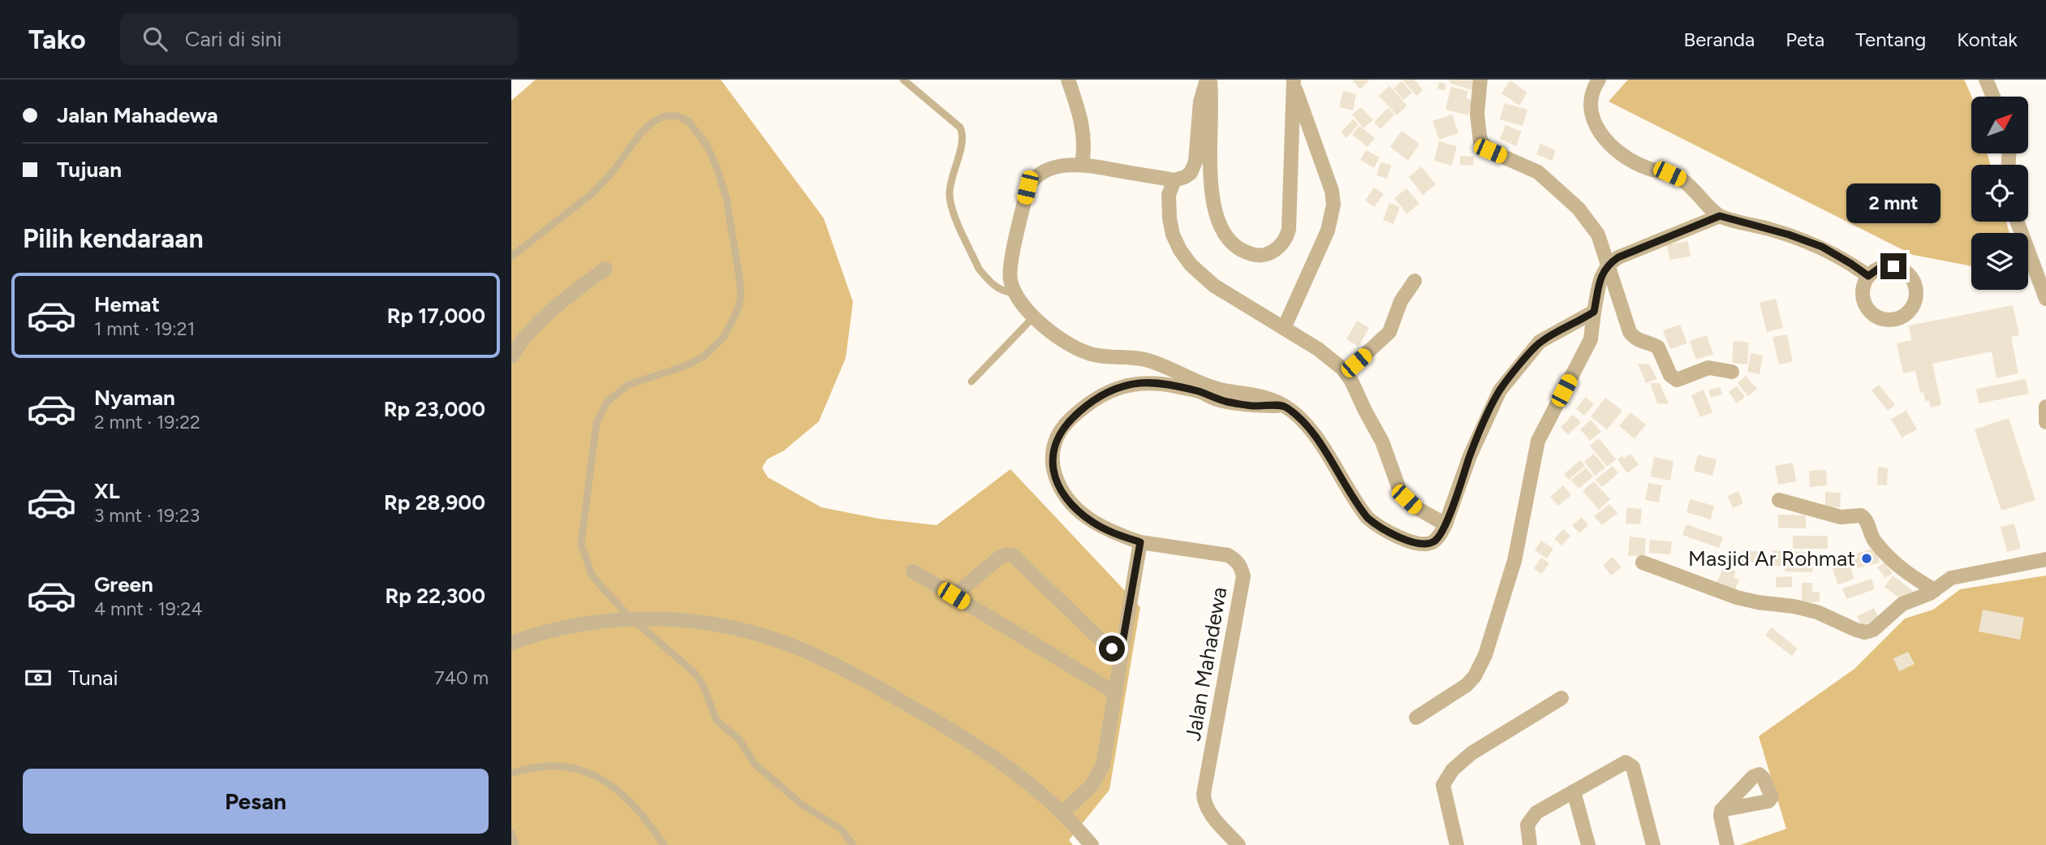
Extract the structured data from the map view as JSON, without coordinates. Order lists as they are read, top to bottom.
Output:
{
  "streets": {
    "street": ["Jalan Mahadewa"]
  },
  "places": ["Masjid Ar Rohmat"],
  "north": "top right",
  "page": {
    "header": "Tako",
    "search": "Cari di sini",
    "nav": [
      "Beranda",
      "Peta",
      "Tentang",
      "Kontak"
    ],
    "banner": ["Jalan Mahadewa", "Tujuan"],
    "bubble": "2 mnt",
    "heading": "Pilih kendaraan",
    "list": [
      {
        "name": "Hemat",
        "note": "1 mnt · 19:21",
        "value": "Rp 17,000"
      },
      {
        "name": "Nyaman",
        "note": "2 mnt · 19:22",
        "value": "Rp 23,000"
      },
      {
        "name": "XL",
        "note": "3 mnt · 19:23",
        "value": "Rp 28,900"
      },
      {
        "name": "Green",
        "note": "4 mnt · 19:24",
        "value": "Rp 22,300"
      }
    ],
    "pay": ["Tunai", "740 m"],
    "buttons": "Pesan"
  }
}
